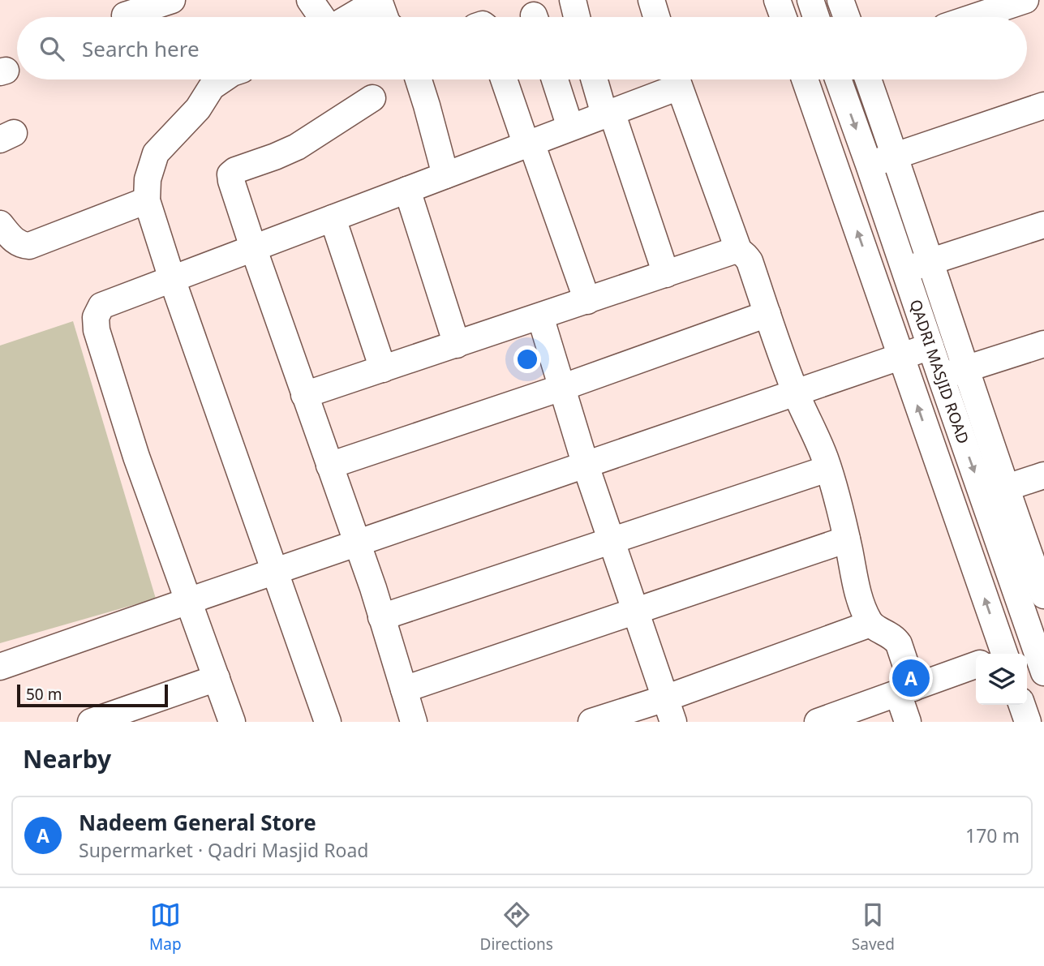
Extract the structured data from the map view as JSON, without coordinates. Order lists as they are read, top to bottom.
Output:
{
  "streets": {
    "street": ["QADRI MASJID ROAD"]
  },
  "scale_bar": "50 m",
  "page": {
    "search": "Search here",
    "pins": "A",
    "scale": "50 m",
    "heading": "Nearby",
    "list": [
      {
        "mark": "A",
        "name": "Nadeem General Store",
        "note": "Supermarket · Qadri Masjid Road",
        "value": "170 m"
      }
    ],
    "nav": ["Map", "Directions", "Saved"]
  }
}
